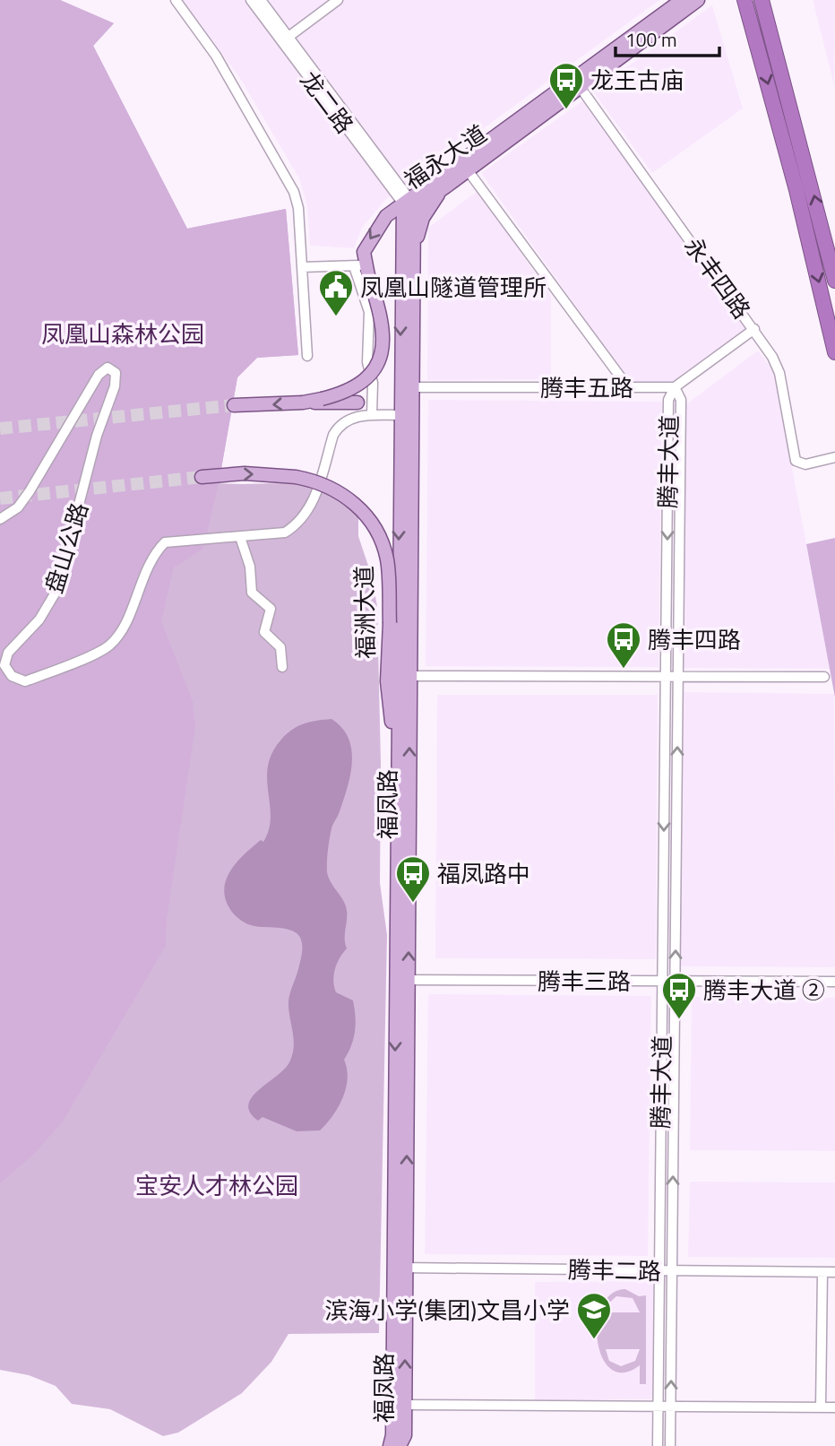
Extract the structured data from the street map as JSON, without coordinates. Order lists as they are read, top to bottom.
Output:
{
  "streets": {
    "main road": ["福永大道", "福洲大道", "福凤路"],
    "street": [
      "龙二路",
      "永丰四路",
      "腾丰五路",
      "腾丰大道",
      "盘山公路",
      "腾丰三路",
      "腾丰二路"
    ]
  },
  "crossings": [
    ["龙二路", "福永大道"],
    ["龙二路", "福凤路"],
    ["福永大道", "永丰四路"],
    ["福永大道", "福凤路"],
    ["腾丰五路", "腾丰大道"],
    ["腾丰五路", "福凤路"],
    ["腾丰大道", "腾丰三路"],
    ["腾丰大道", "腾丰二路"],
    ["盘山公路", "福凤路"],
    ["福洲大道", "福凤路"],
    ["福凤路", "腾丰三路"],
    ["福凤路", "腾丰二路"]
  ],
  "one_way": ["福洲大道"],
  "parks": ["凤凰山森林公园", "宝安人才林公园"],
  "places": {
    "bus stop": [
      "龙王古庙",
      "腾丰四路",
      "福凤路中",
      "腾丰大道 ②"
    ],
    "public building": ["凤凰山隧道管理所"],
    "school or university": ["滨海小学(集团)文昌小学"]
  },
  "scale_bar": "100 m"
}
